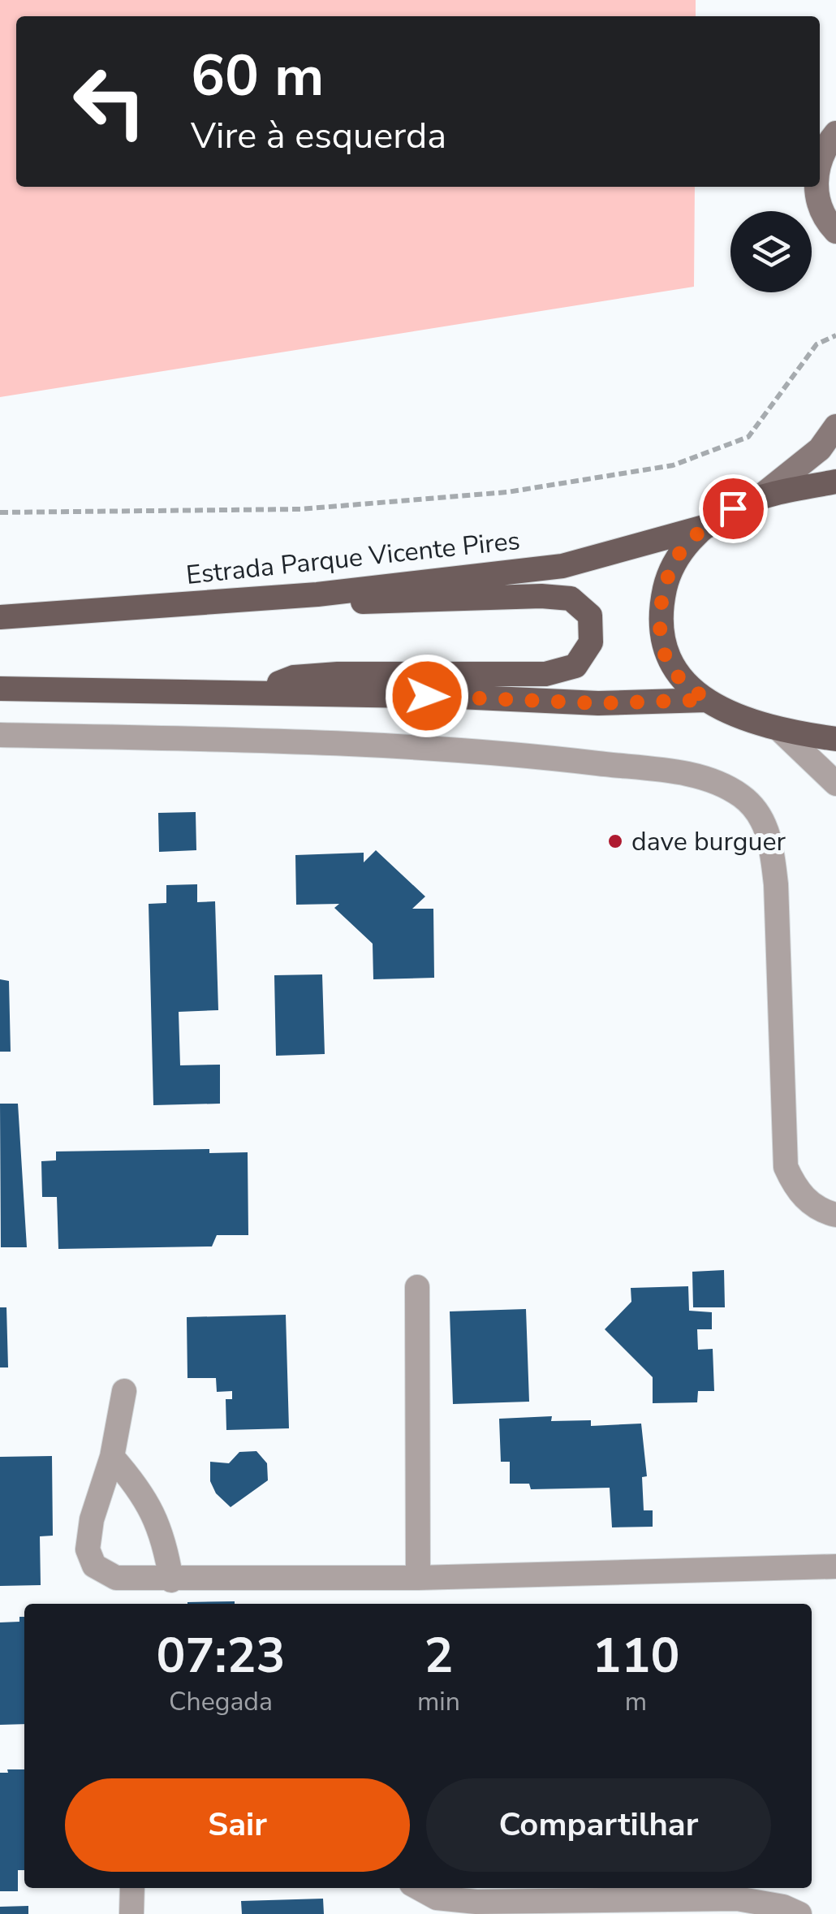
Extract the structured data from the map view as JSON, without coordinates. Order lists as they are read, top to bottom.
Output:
{
  "streets": {
    "main road": ["Estrada Parque Vicente Pires"]
  },
  "places": ["dave burguer"],
  "page": {
    "turn": ["60 m", "Vire à esquerda"],
    "eta": [
      "07:23",
      "Chegada",
      "2",
      "min",
      "110",
      "m"
    ],
    "buttons": ["Sair", "Compartilhar"]
  }
}
